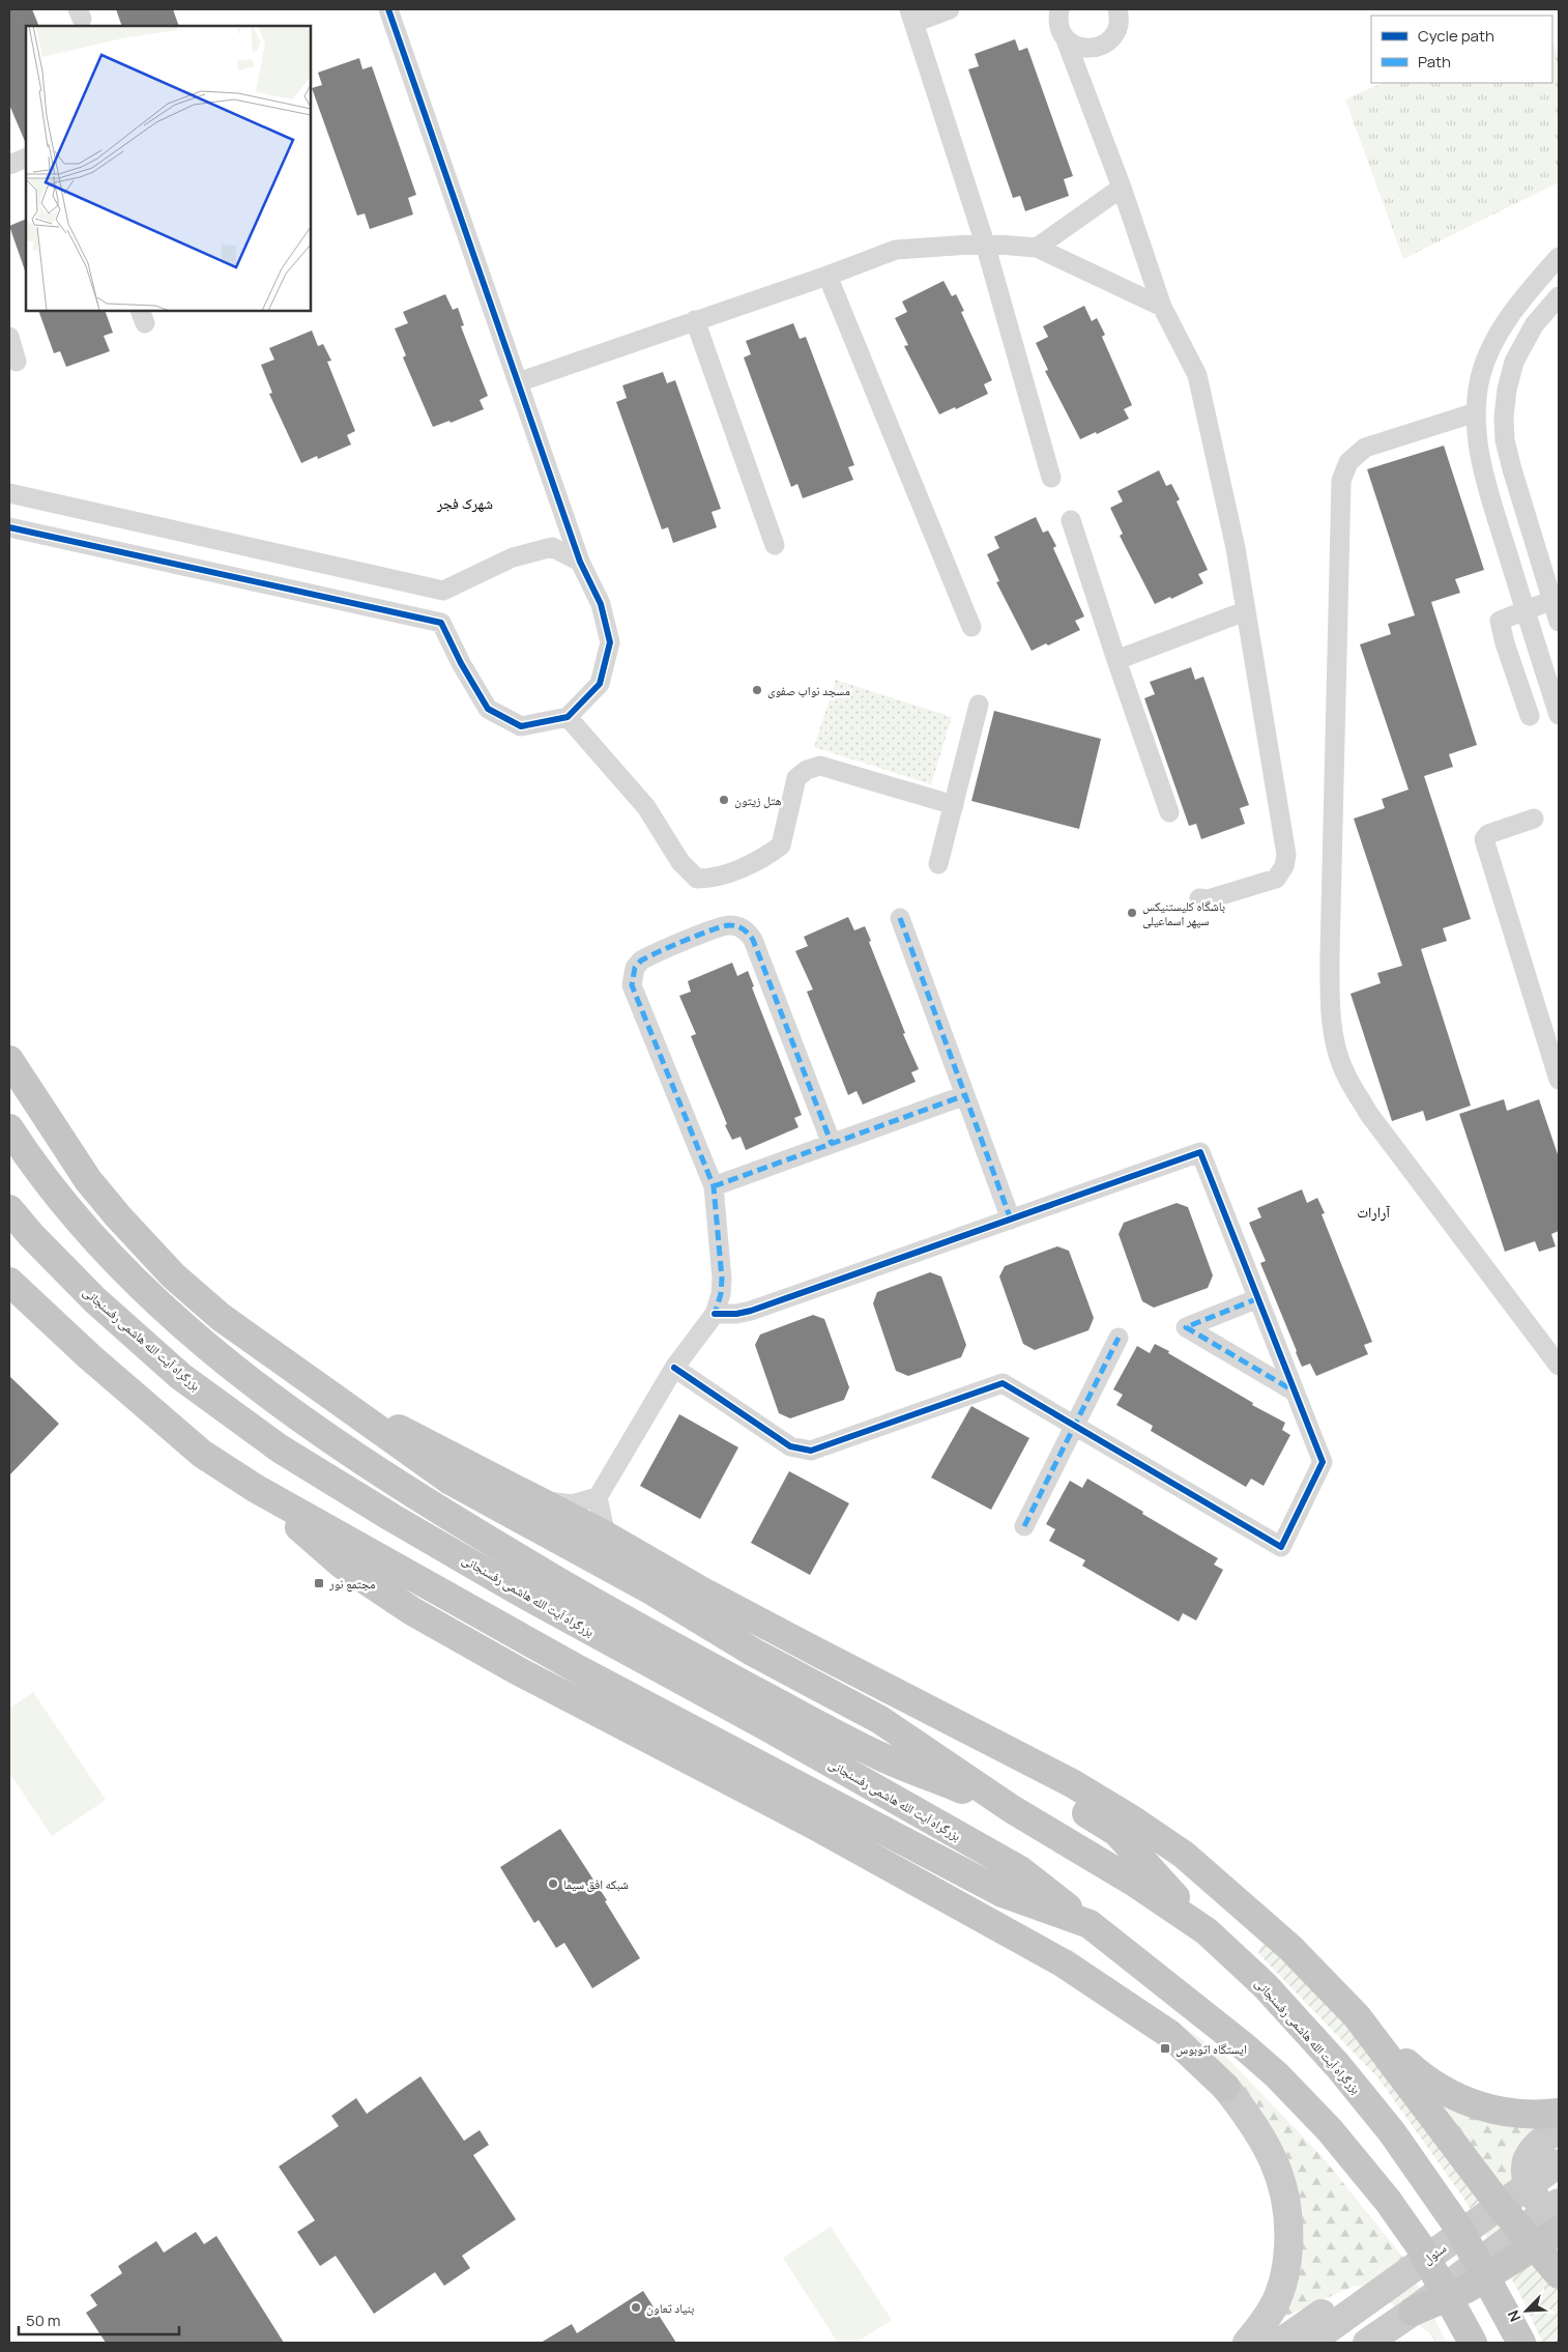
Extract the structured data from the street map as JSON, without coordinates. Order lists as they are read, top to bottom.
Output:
{
  "streets": {
    "highway": ["بزرگراه آیت الله هاشمی رفسنجانی"],
    "main road": ["سئول"]
  },
  "districts": ["شهرک فجر", "آرارات"],
  "places": {
    "other": [
      "مسجد نواب صفوی",
      "هتل زیتون",
      "باشگاه کلیستنیکس سپهر اسماعیلی",
      "شبکه افق سیما",
      "بنیاد تعاون"
    ],
    "transit": ["مجتمع نور", "ایستگاه اتوبوس"]
  },
  "legend": ["Cycle path", "Path"],
  "scale_bar": "50 m",
  "north": "bottom left"
}
